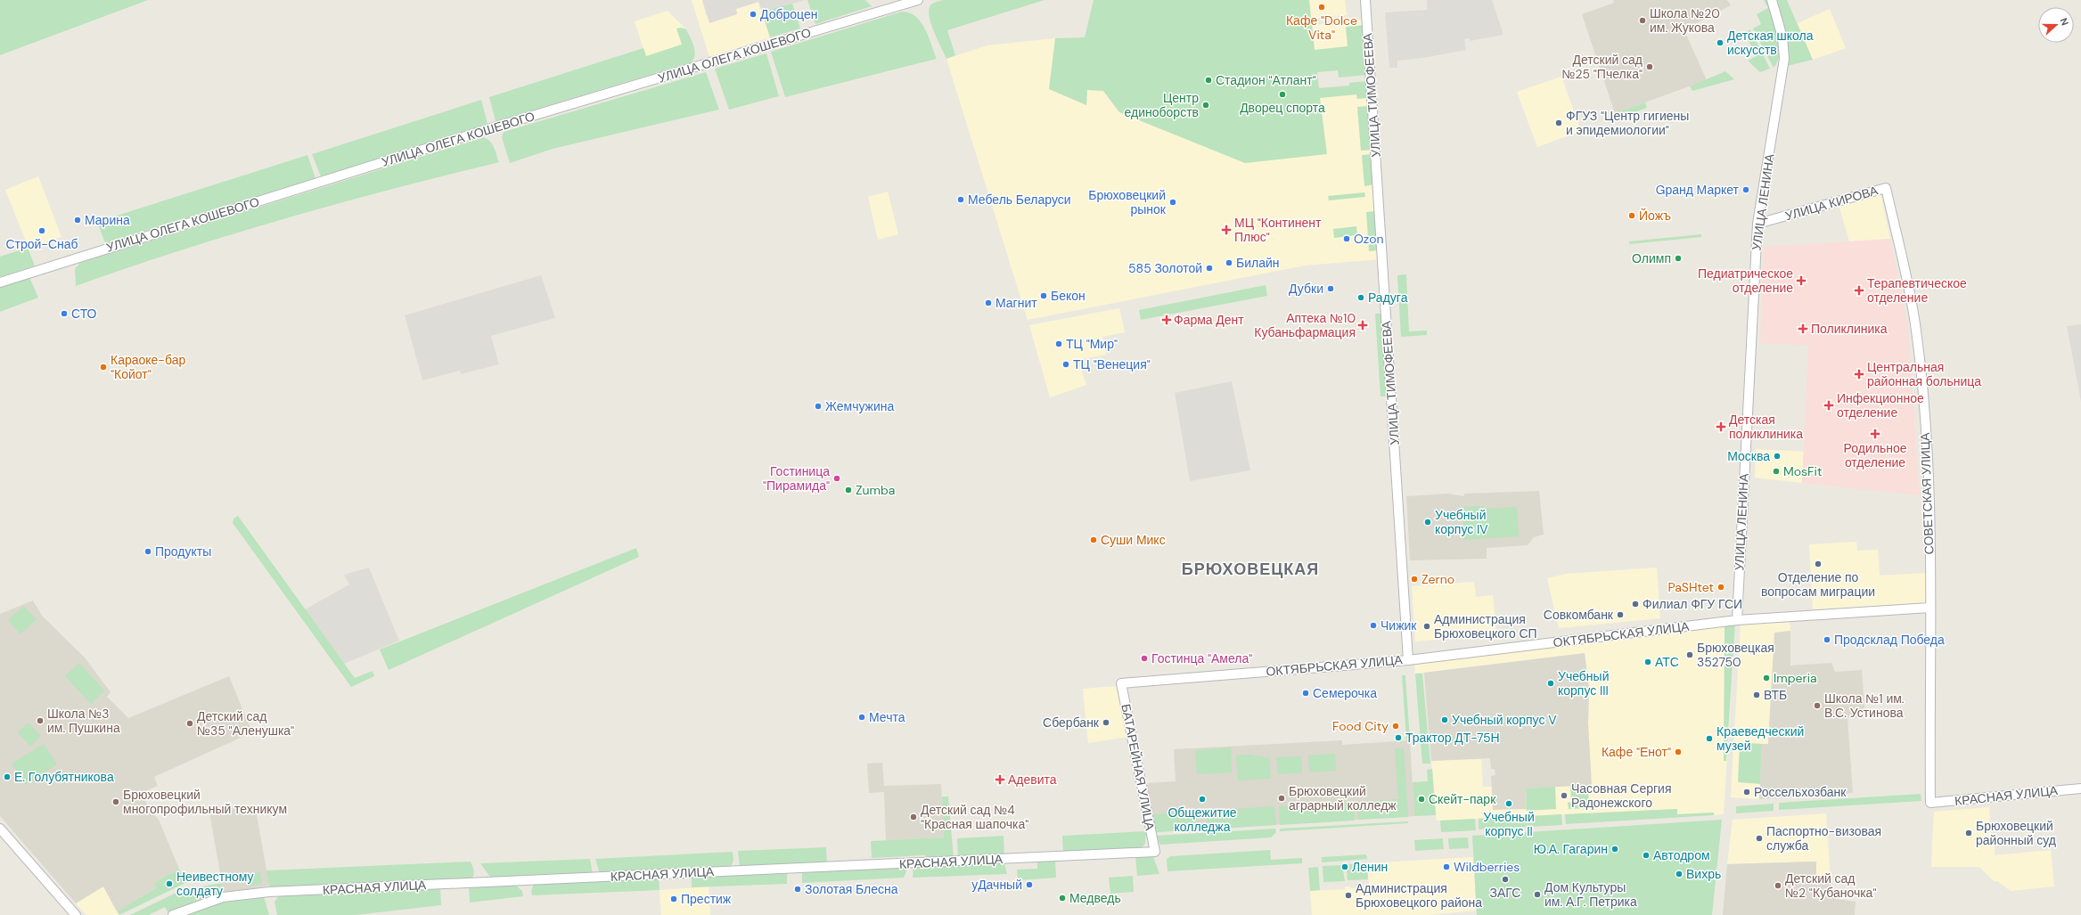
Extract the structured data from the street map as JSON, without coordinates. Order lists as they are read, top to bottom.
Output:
{
  "streets": {
    "street": [
      "УЛИЦА ОЛЕГА КОШЕВОГО",
      "УЛИЦА ТИМОФЕЕВА",
      "УЛИЦА ЛЕНИНА",
      "УЛИЦА КИРОВА",
      "СОВЕТСКАЯ УЛИЦА",
      "ОКТЯБРЬСКАЯ УЛИЦА",
      "БАТАРЕЙНАЯ УЛИЦА",
      "КРАСНАЯ УЛИЦА"
    ]
  },
  "crossings": [
    ["УЛИЦА ТИМОФЕЕВА", "ОКТЯБРЬСКАЯ УЛИЦА"],
    ["УЛИЦА ЛЕНИНА", "УЛИЦА КИРОВА"],
    ["УЛИЦА ЛЕНИНА", "ОКТЯБРЬСКАЯ УЛИЦА"],
    ["УЛИЦА КИРОВА", "СОВЕТСКАЯ УЛИЦА"],
    ["СОВЕТСКАЯ УЛИЦА", "ОКТЯБРЬСКАЯ УЛИЦА"],
    ["СОВЕТСКАЯ УЛИЦА", "КРАСНАЯ УЛИЦА"],
    ["ОКТЯБРЬСКАЯ УЛИЦА", "БАТАРЕЙНАЯ УЛИЦА"],
    ["БАТАРЕЙНАЯ УЛИЦА", "КРАСНАЯ УЛИЦА"]
  ],
  "districts": ["БРЮХОВЕЦКАЯ"],
  "places": {
    "other": [
      "Кафе \"Dolce Vita\"",
      "Доброцен",
      "Школа №20 им. Жукова",
      "Детская школа искусств",
      "Детский сад №25 \"Пчелка\"",
      "Стадион \"Атлант\"",
      "Дворец спорта",
      "Центр единоборств",
      "ФГУЗ \"Центр гигиены и эпидемиологии\"",
      "Gранд Маркет",
      "Мебель Беларуси",
      "Брюховецкий рынок",
      "Йожъ",
      "Марина",
      "Строй-Снаб",
      "Ozon",
      "Олимп",
      "Билайн",
      "585 Золотой",
      "Дубки",
      "Бекон",
      "Радуга",
      "Магнит",
      "СТО",
      "ТЦ \"Мир\"",
      "ТЦ \"Венеция\"",
      "Караоке-бар \"Койот\"",
      "Жемчужина",
      "Москва",
      "MosFit",
      "Гостиница \"Пирамида\"",
      "Zumba",
      "Учебный корпус IV",
      "Суши Микс",
      "Продукты",
      "Отделение по вопросам миграции",
      "Zerno",
      "PaSHtet",
      "Филиал ФГУ ГСИ",
      "Совкомбанк",
      "Чижик",
      "Администрация Брюховецкого СП",
      "Продсклад Победа",
      "Брюховецкая 352750",
      "Гостинца \"Амела\"",
      "АТС",
      "Imperia",
      "Учебный корпус III",
      "Семерочка",
      "ВТБ",
      "Школа №1 им. В.С. Устинова",
      "Мечта",
      "Учебный корпус V",
      "Школа №3 им. Пушкина",
      "Сбербанк",
      "Детский сад №35 \"Аленушка\"",
      "Food City",
      "Трактор ДТ-75Н",
      "Краеведческий музей",
      "Кафе \"Енот\"",
      "Е. Голубятникова",
      "Россельхозбанк",
      "Часовная Сергия Радонежского",
      "Брюховецкий аграрный колледж",
      "Общежитие колледжа",
      "Скейт-парк",
      "Брюховецкий многопрофильный техникум",
      "Учебный корпус II",
      "Детский сад №4 \"Красная шапочка\"",
      "Брюховецкий районный суд",
      "Паспортно-визовая служба",
      "Ю.А. Гагарин",
      "Автодром",
      "Ленин",
      "Wildberries",
      "Вихрь",
      "ЗАГС",
      "Неивестному солдату",
      "уДачный",
      "Детский сад №2 \"Кубаночка\"",
      "Золотая Блесна",
      "Дом Культуры им. А.Г. Петрика",
      "Администрация Брюховецкого района",
      "Медведь",
      "Престиж"
    ],
    "health": [
      "МЦ \"Континент Плюс\"",
      "Педиатрическое отделение",
      "Терапевтическое отделение",
      "Фарма Дент",
      "Аптека №10 Кубаньфармация",
      "Поликлиника",
      "Центральная районная больница",
      "Инфекционное отделение",
      "Детская поликлиника",
      "Родильное отделение",
      "Адевита"
    ]
  },
  "north": "right"
}
